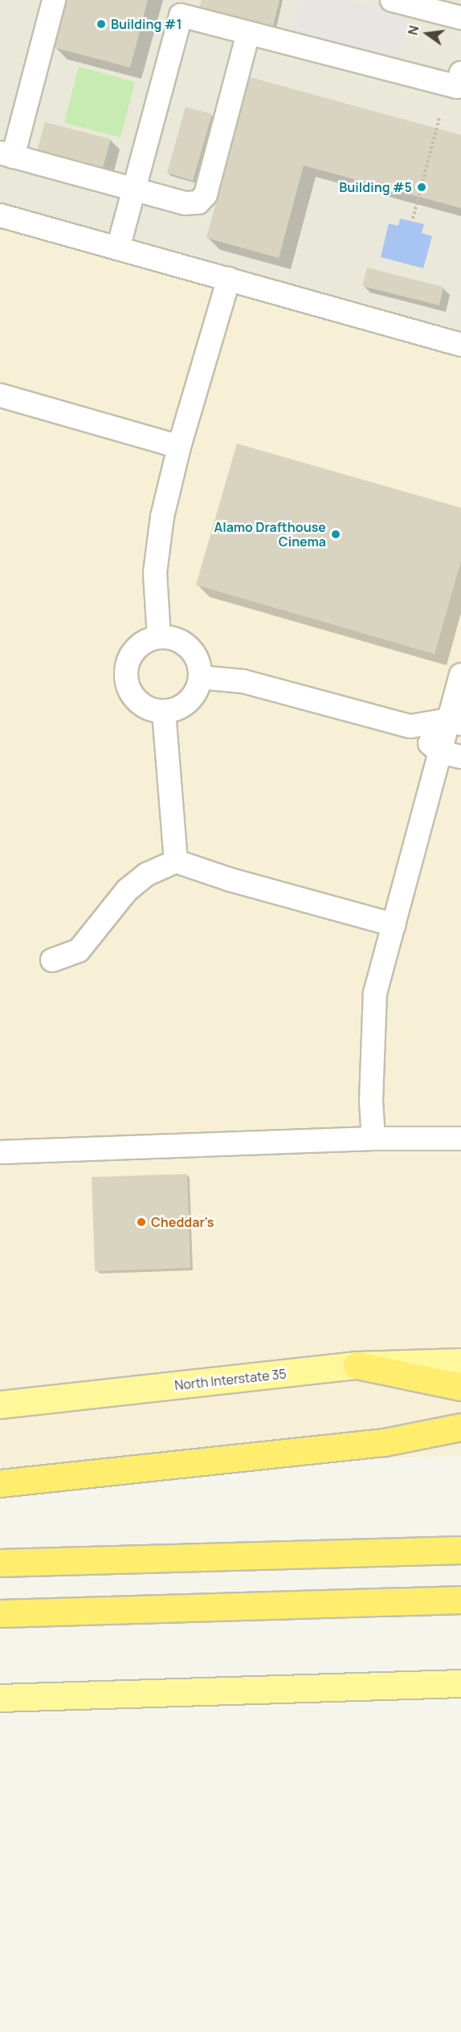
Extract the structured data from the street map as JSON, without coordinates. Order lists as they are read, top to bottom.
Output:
{
  "streets": {
    "main road": ["North Interstate 35"]
  },
  "places": [
    "Building #1",
    "Building #5",
    "Alamo Drafthouse Cinema",
    "Cheddar's"
  ],
  "north": "left"
}
